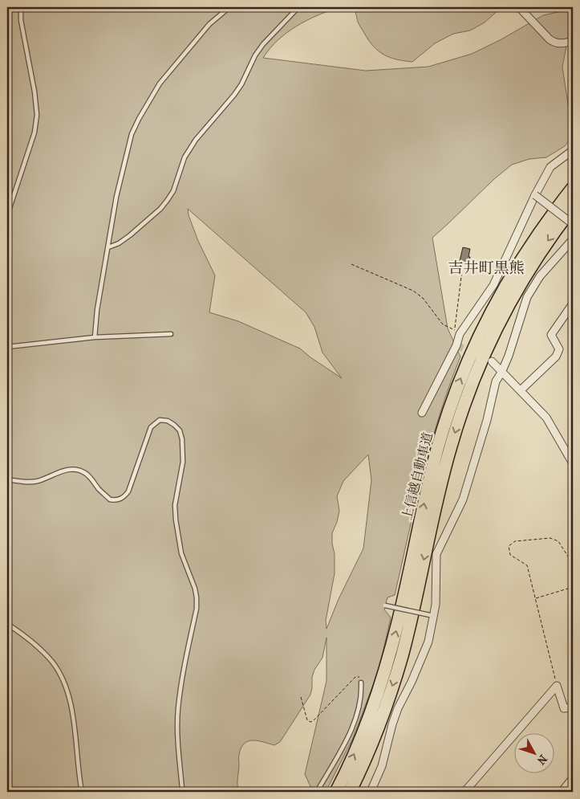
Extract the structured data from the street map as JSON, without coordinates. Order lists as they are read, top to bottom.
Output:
{
  "streets": {
    "highway": ["上信越自動車道"]
  },
  "districts": ["吉井町黒熊"],
  "north": "bottom right"
}
